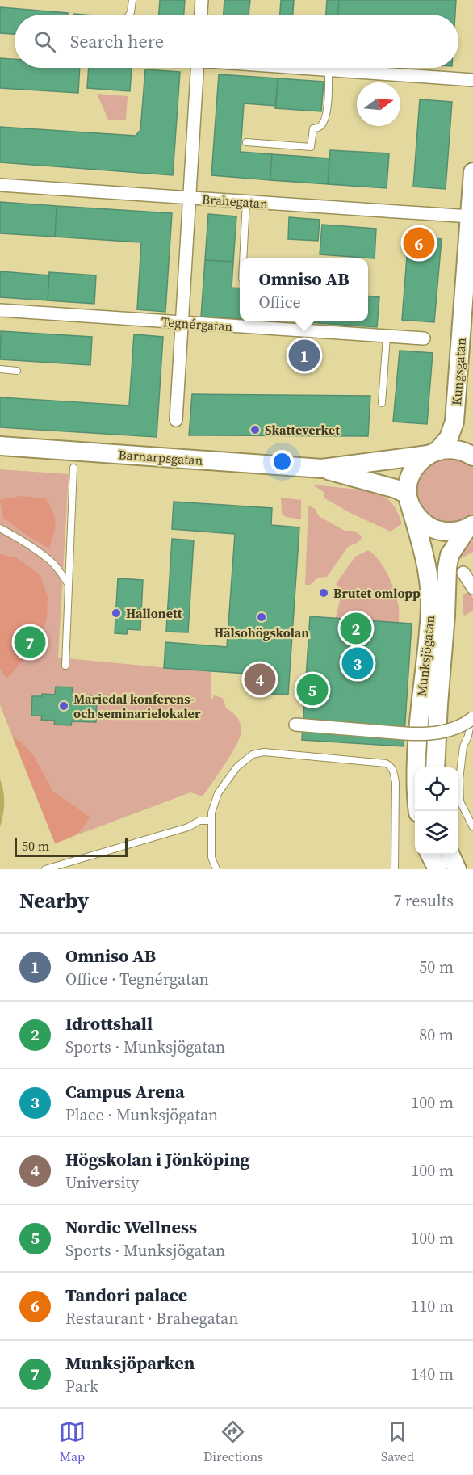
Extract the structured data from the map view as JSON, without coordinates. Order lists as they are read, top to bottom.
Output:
{
  "streets": {
    "main road": ["Kungsgatan", "Barnarpsgatan", "Munksjögatan"],
    "street": ["Brahegatan", "Tegnérgatan"]
  },
  "crossings": [
    ["Brahegatan", "Kungsgatan"],
    ["Kungsgatan", "Barnarpsgatan"],
    ["Kungsgatan", "Munksjögatan"],
    ["Barnarpsgatan", "Munksjögatan"]
  ],
  "places": [
    "Skatteverket",
    "Brutet omlopp",
    "Hallonett",
    "Hälsohögskolan",
    "Mariedal konferens- och seminarielokaler"
  ],
  "scale_bar": "50 m",
  "north": "right",
  "page": {
    "search": "Search here",
    "pins": [
      "6",
      "1",
      "2",
      "7",
      "3",
      "4",
      "5"
    ],
    "popup": ["Omniso AB", "Office"],
    "scale": "50 m",
    "heading": ["Nearby", "7 results"],
    "list": [
      {
        "mark": "1",
        "name": "Omniso AB",
        "note": "Office · Tegnérgatan",
        "value": "50 m"
      },
      {
        "mark": "2",
        "name": "Idrottshall",
        "note": "Sports · Munksjögatan",
        "value": "80 m"
      },
      {
        "mark": "3",
        "name": "Campus Arena",
        "note": "Place · Munksjögatan",
        "value": "100 m"
      },
      {
        "mark": "4",
        "name": "Högskolan i Jönköping",
        "note": "University",
        "value": "100 m"
      },
      {
        "mark": "5",
        "name": "Nordic Wellness",
        "note": "Sports · Munksjögatan",
        "value": "100 m"
      },
      {
        "mark": "6",
        "name": "Tandori palace",
        "note": "Restaurant · Brahegatan",
        "value": "110 m"
      },
      {
        "mark": "7",
        "name": "Munksjöparken",
        "note": "Park",
        "value": "140 m"
      }
    ],
    "nav": ["Map", "Directions", "Saved"]
  }
}
